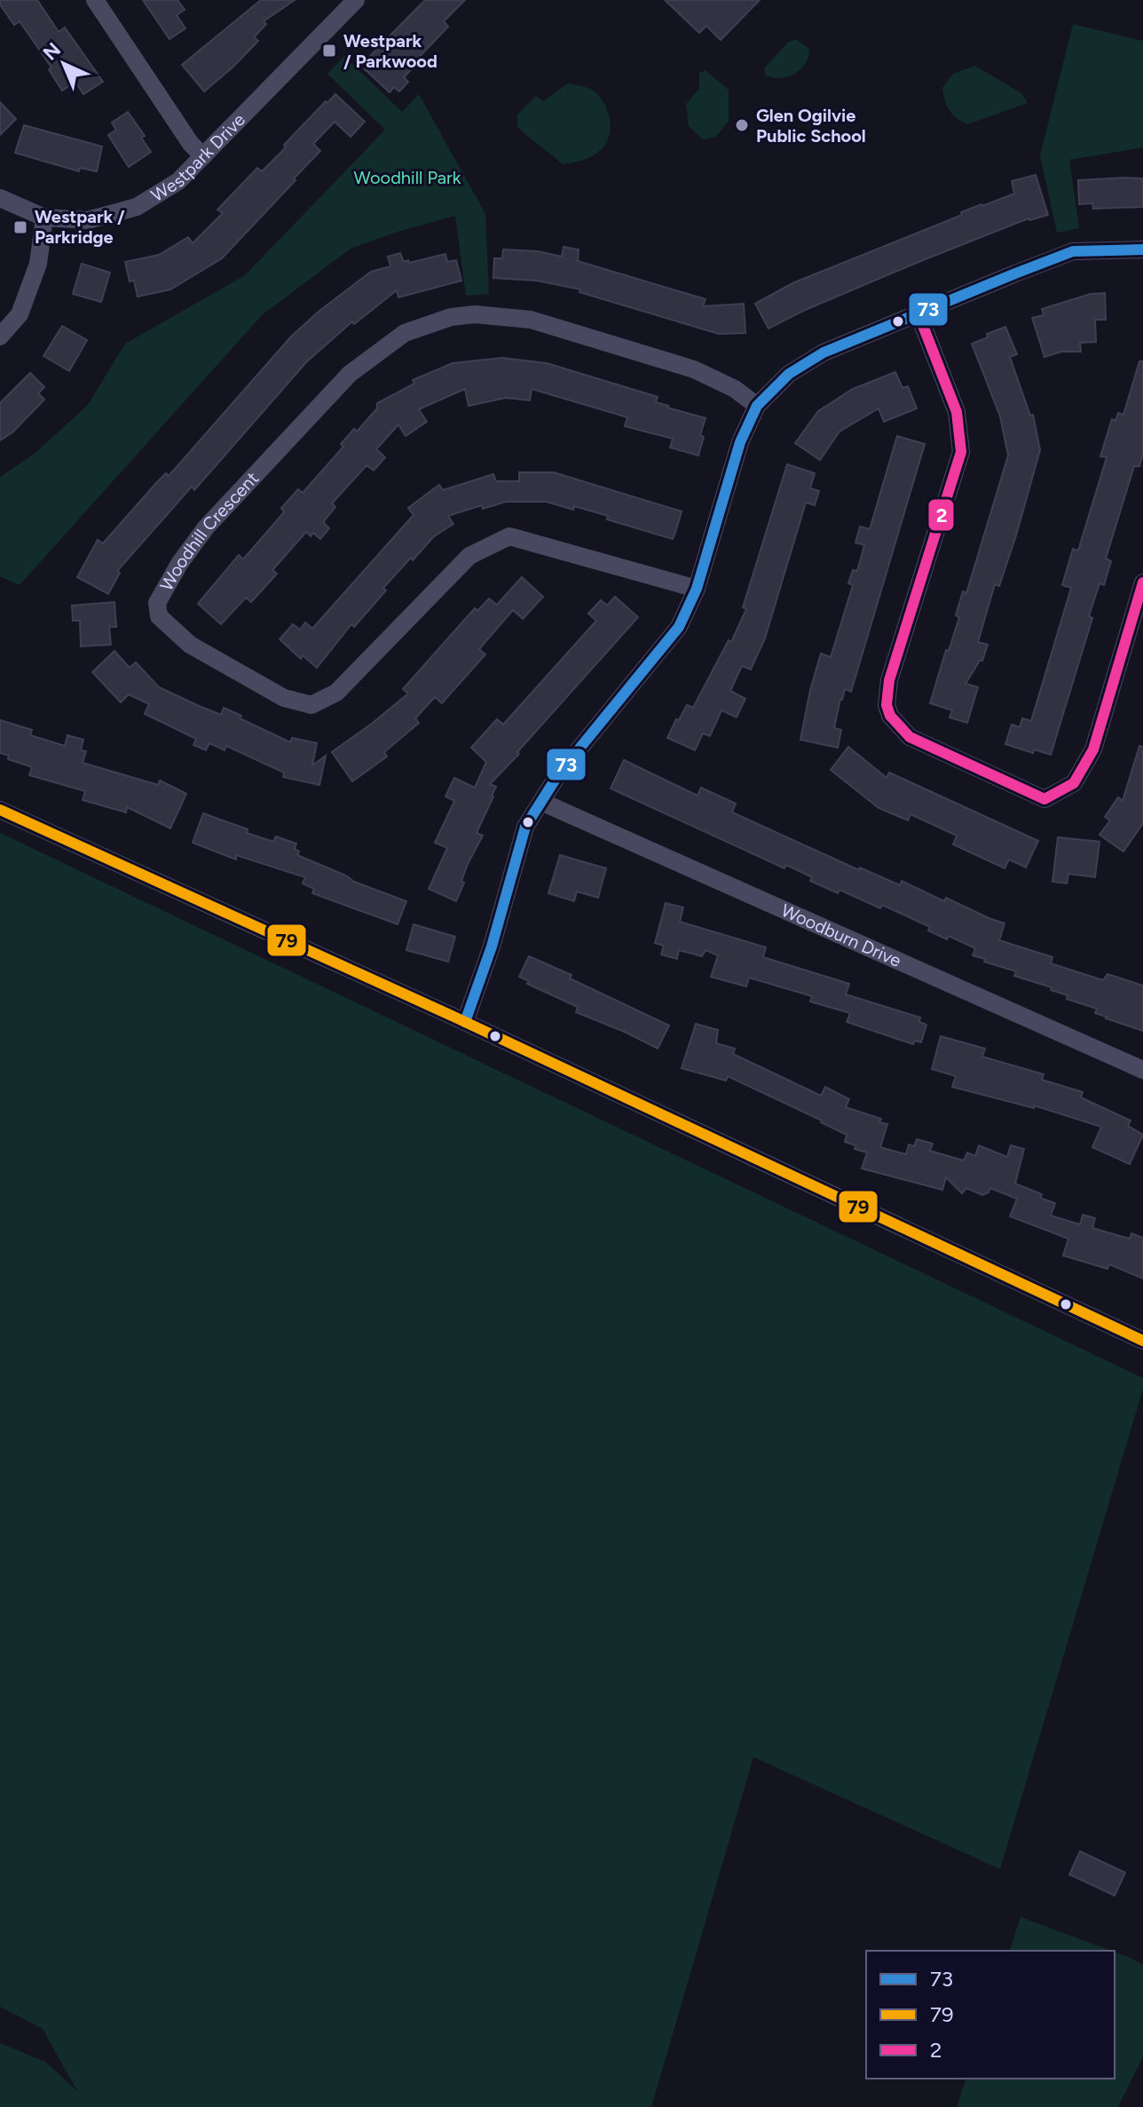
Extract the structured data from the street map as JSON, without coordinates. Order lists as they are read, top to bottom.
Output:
{
  "streets": {
    "street": ["Westpark Drive", "Woodhill Crescent", "Woodburn Drive"]
  },
  "parks": ["Woodhill Park"],
  "places": {
    "transit": ["Westpark / Parkwood", "Westpark / Parkridge"],
    "other": ["Glen Ogilvie Public School"]
  },
  "lines": ["transit line 73", "transit line 2", "transit line 79"],
  "legend": ["73", "79", "2"],
  "north": "top left"
}
